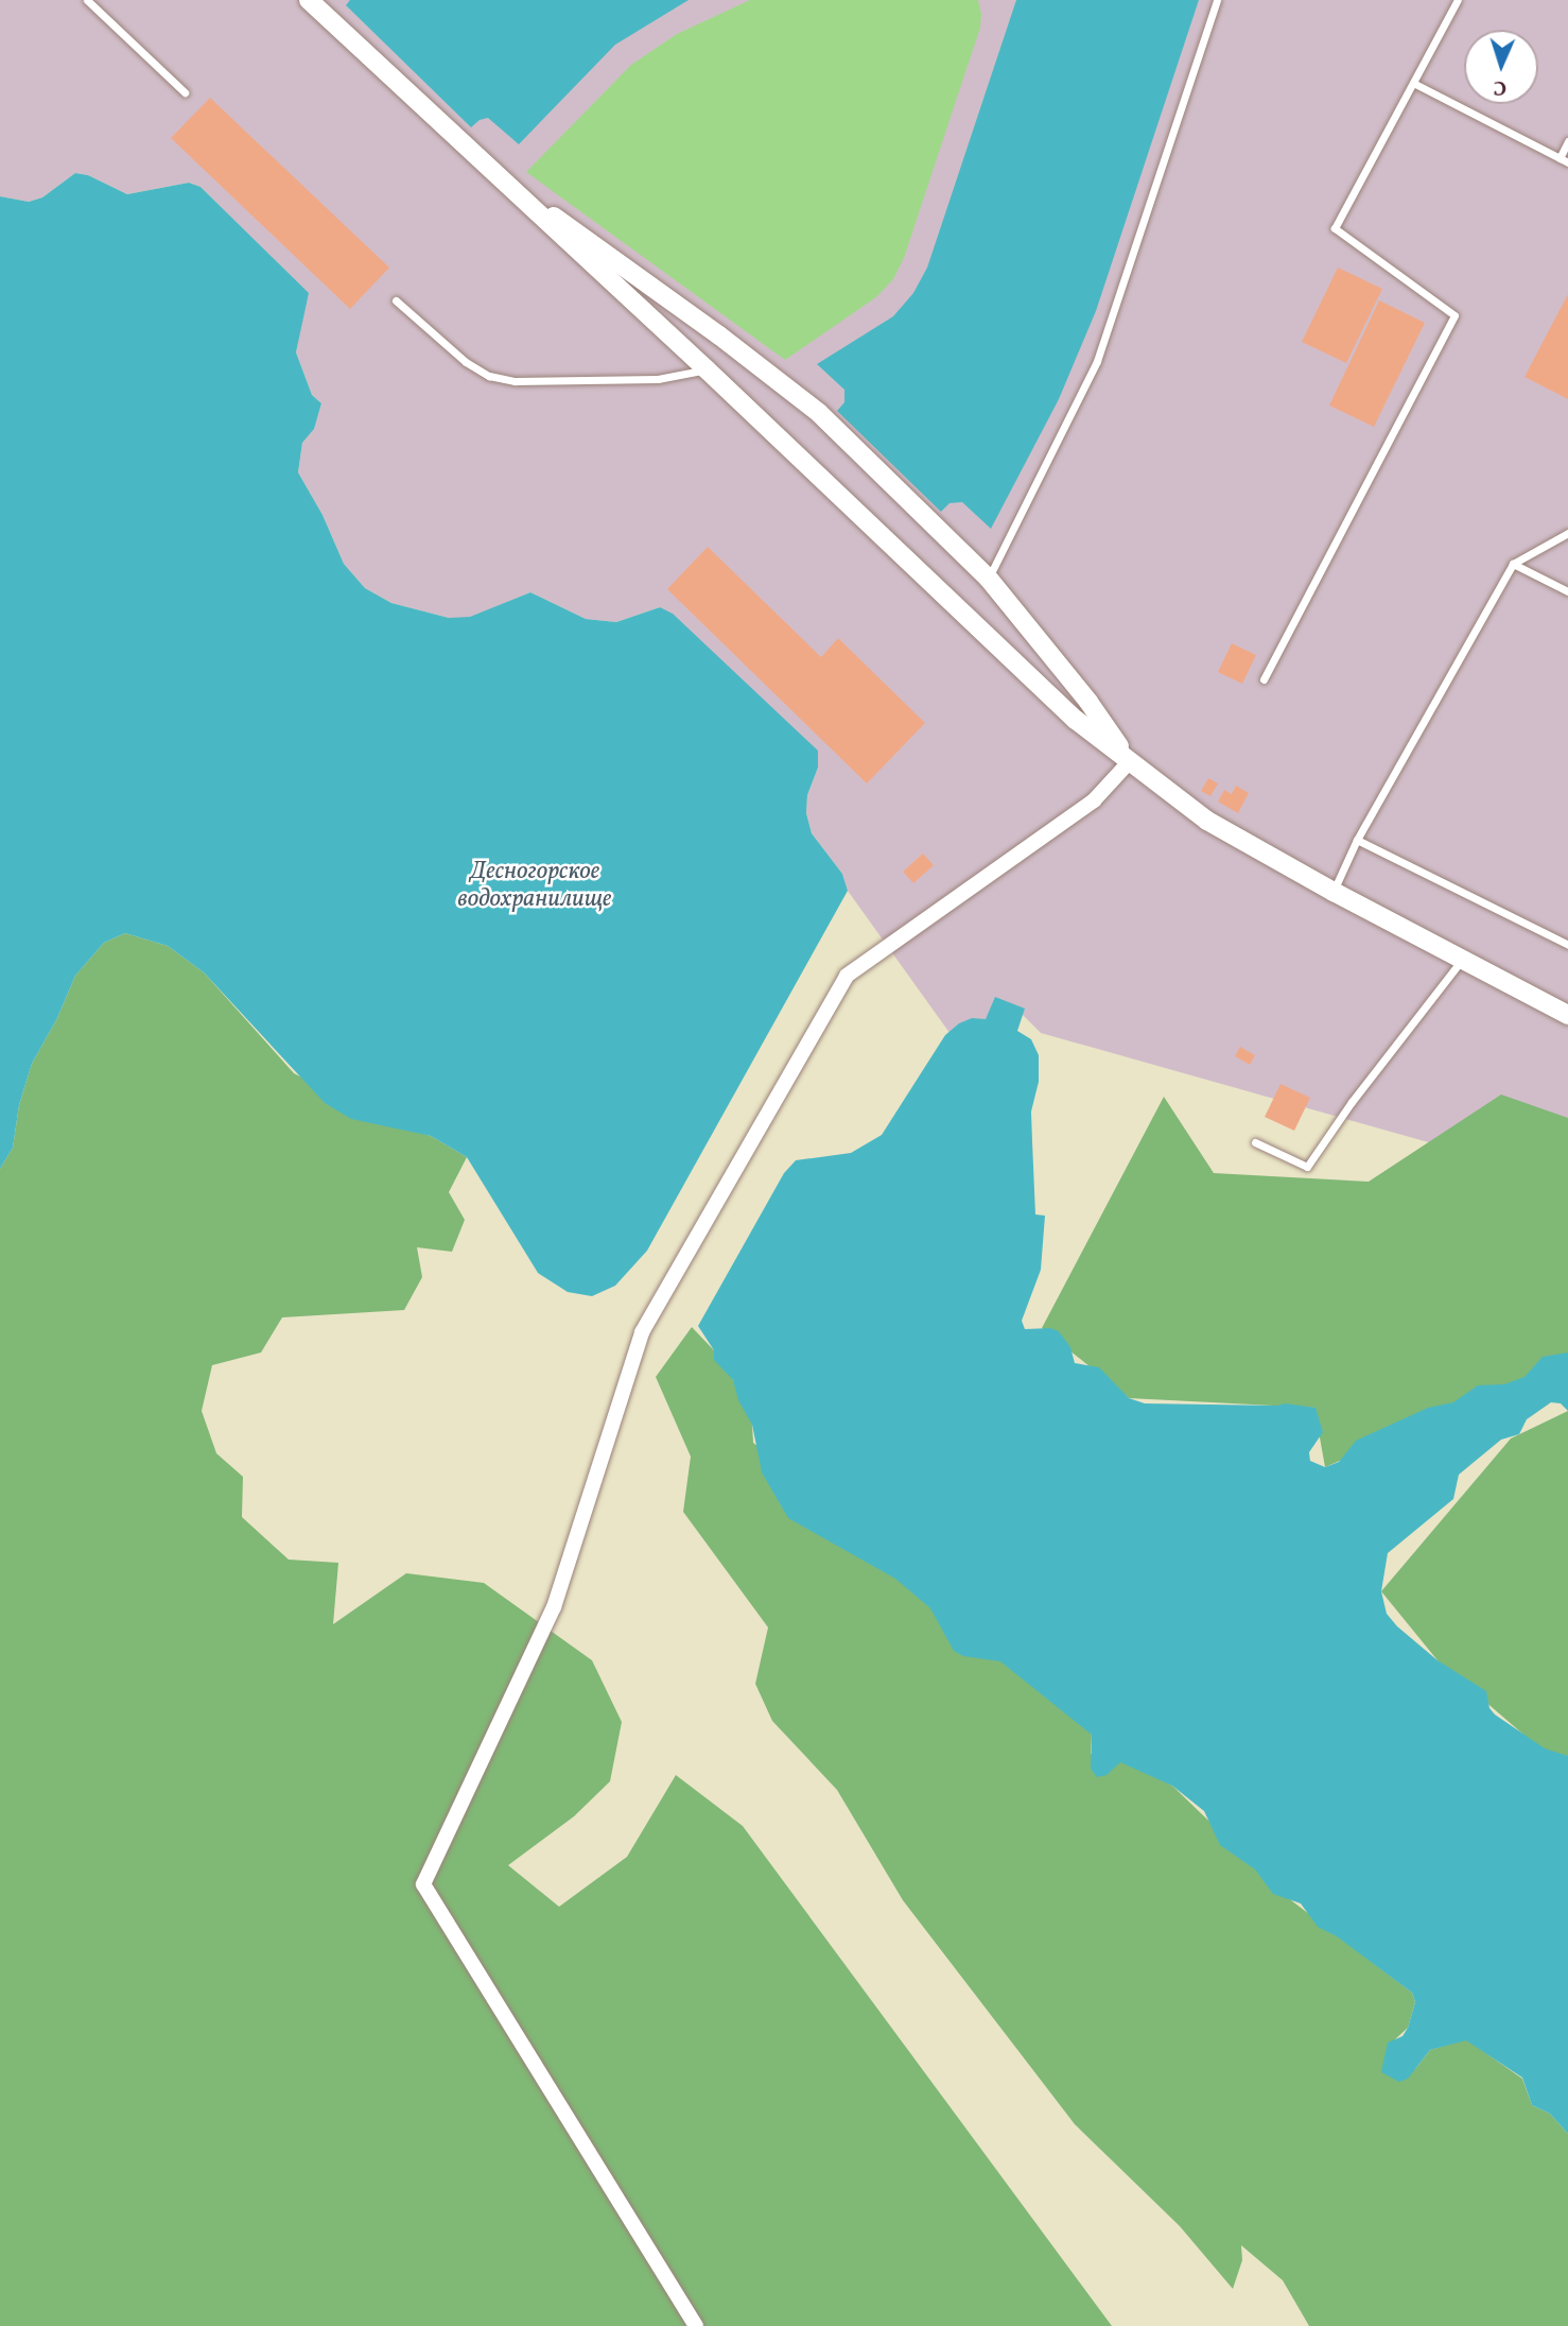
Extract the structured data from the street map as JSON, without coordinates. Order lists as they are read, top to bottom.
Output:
{
  "water": ["Десногорское водохранилище"],
  "north": "bottom"
}
